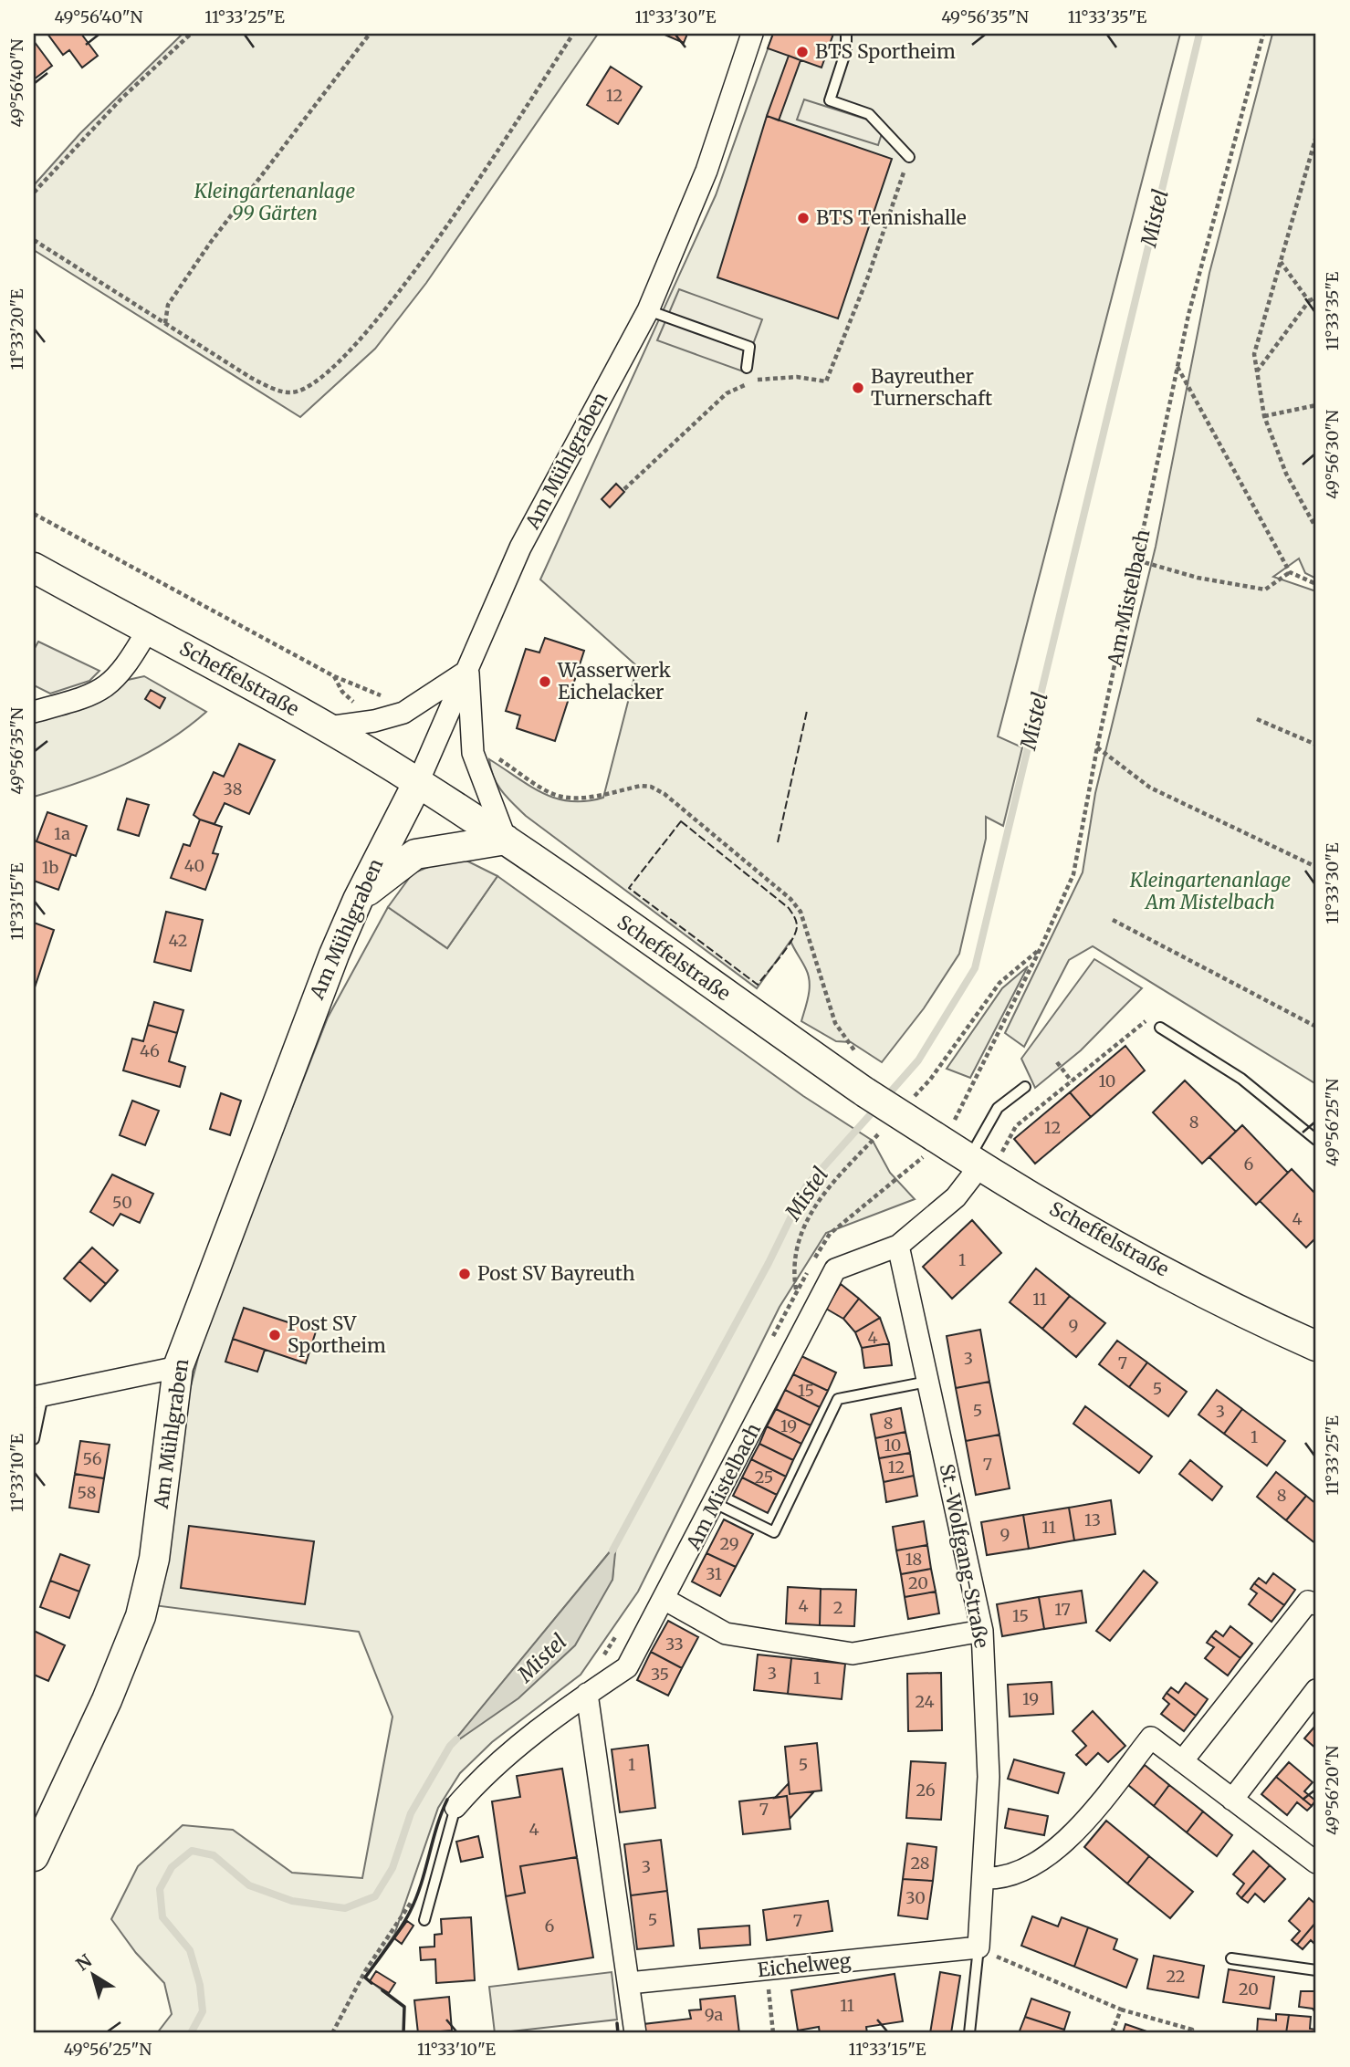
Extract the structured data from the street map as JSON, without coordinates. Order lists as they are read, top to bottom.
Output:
{
  "streets": {
    "main road": ["Am Mühlgraben", "Scheffelstraße"],
    "street": ["Am Mistelbach", "St.-Wolfgang-Straße", "Eichelweg"]
  },
  "crossings": [
    ["Am Mühlgraben", "Scheffelstraße"],
    ["Am Mistelbach", "Scheffelstraße"],
    ["Am Mistelbach", "St.-Wolfgang-Straße"],
    ["St.-Wolfgang-Straße", "Eichelweg"]
  ],
  "water": ["Mistel"],
  "parks": ["Kleingartenanlage 99 Gärten", "Kleingartenanlage Am Mistelbach"],
  "places": [
    "BTS Sportheim",
    "BTS Tennishalle",
    "Bayreuther Turnerschaft",
    "Wasserwerk Eichelacker",
    "Post SV Bayreuth",
    "Post SV Sportheim"
  ],
  "house_numbers": [
    "12",
    "38",
    "1a",
    "40",
    "1b",
    "42",
    "46",
    "10",
    "8",
    "12",
    "6",
    "50",
    "4",
    "1",
    "11",
    "9",
    "4",
    "3",
    "7",
    "5",
    "15",
    "5",
    "3",
    "8",
    "19",
    "1",
    "10",
    "56",
    "7",
    "12",
    "25",
    "58",
    "8",
    "13",
    "11",
    "9",
    "29",
    "18",
    "31",
    "20",
    "4",
    "2",
    "17",
    "15",
    "33",
    "3",
    "35",
    "1",
    "19",
    "24",
    "1",
    "5",
    "26",
    "7",
    "4",
    "28",
    "3",
    "30",
    "5",
    "7",
    "6",
    "22",
    "20",
    "11",
    "9a"
  ],
  "north": "top left",
  "coordinates": [
    "49°56'40\"N",
    "11°33'25\"E",
    "11°33'30\"E",
    "49°56'35\"N",
    "11°33'35\"E",
    "11°33'20\"E",
    "49°56'30\"N",
    "11°33'15\"E",
    "49°56'25\"N",
    "11°33'10\"E",
    "49°56'20\"N"
  ]
}
